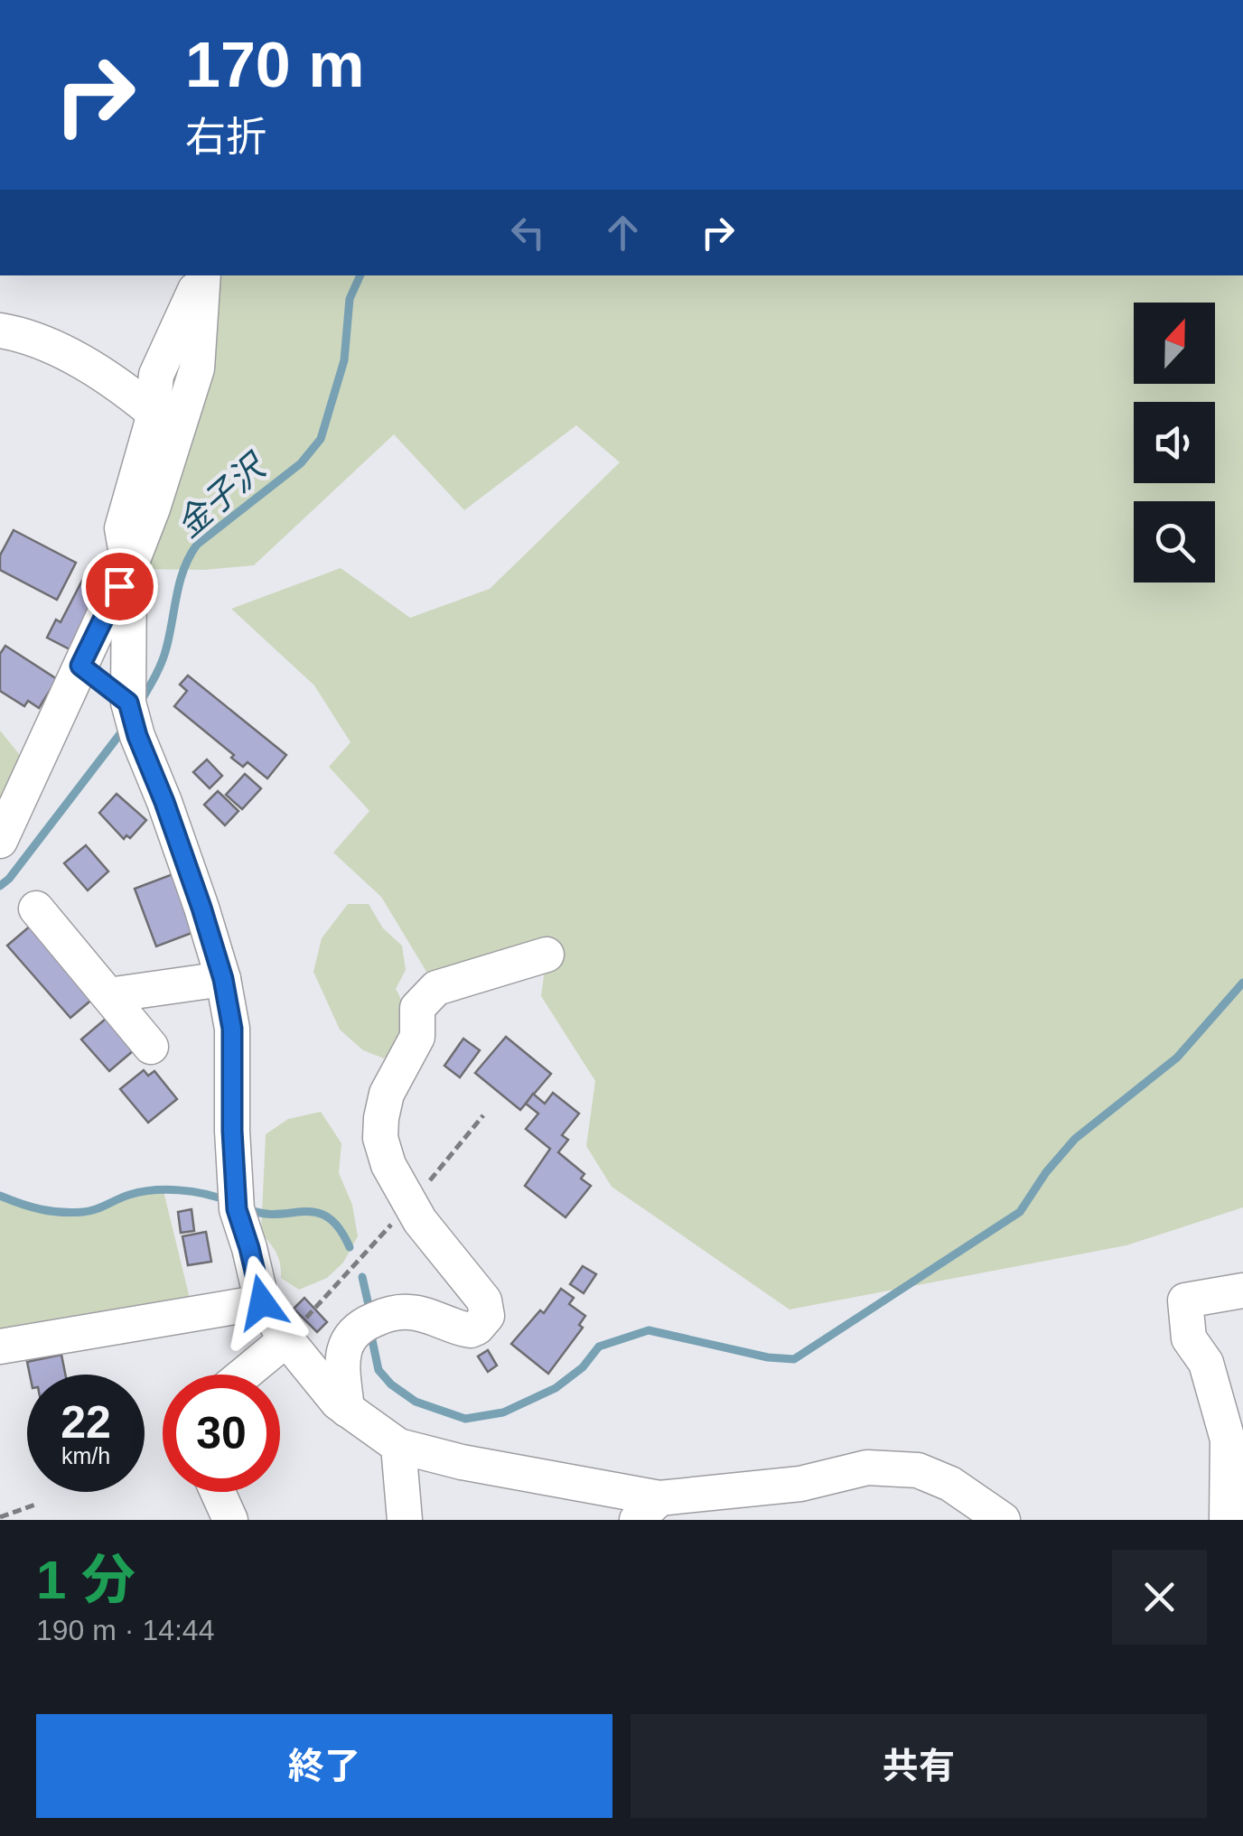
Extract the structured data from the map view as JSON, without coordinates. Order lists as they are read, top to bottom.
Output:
{
  "water": ["金子沢"],
  "north": "top",
  "page": {
    "turn": ["170 m", "右折"],
    "speed": "22 km/h",
    "limit": "30",
    "heading": ["1 分", "190 m · 14:44"],
    "buttons": ["終了", "共有"]
  }
}
